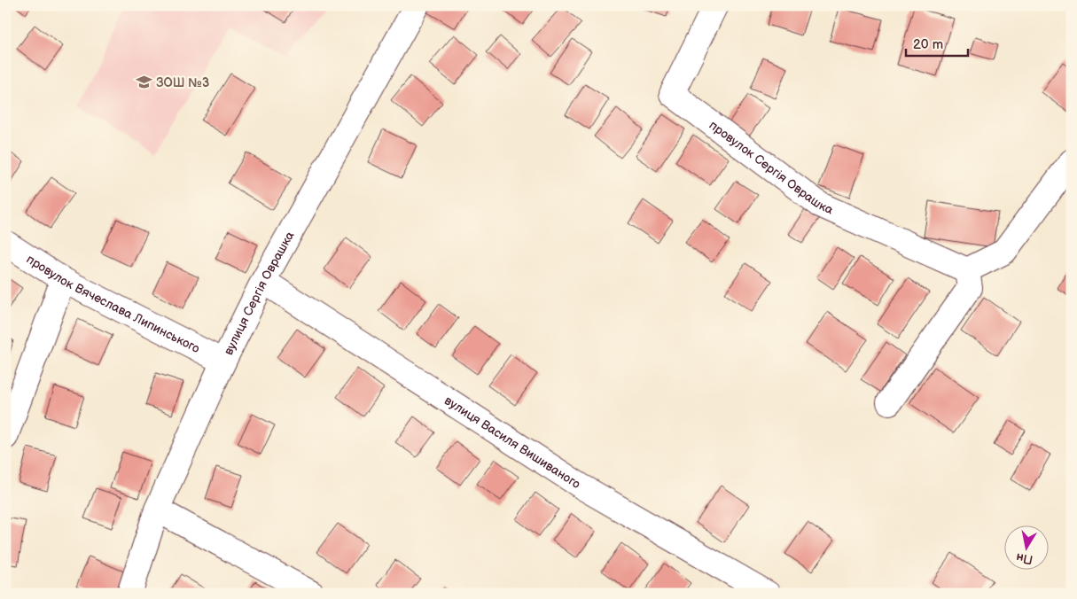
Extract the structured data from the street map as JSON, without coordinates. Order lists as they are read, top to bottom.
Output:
{
  "streets": {
    "street": [
      "провулок Сергія Оврашка",
      "вулиця Сергія Оврашка",
      "провулок Вячеслава Липинського",
      "вулиця Василя Вишиваного"
    ]
  },
  "crossings": [
    ["вулиця Сергія Оврашка", "провулок Вячеслава Липинського"],
    ["вулиця Сергія Оврашка", "вулиця Василя Вишиваного"]
  ],
  "places": {
    "school or university": ["ЗОШ №3"]
  },
  "scale_bar": "20 m",
  "north": "bottom"
}
